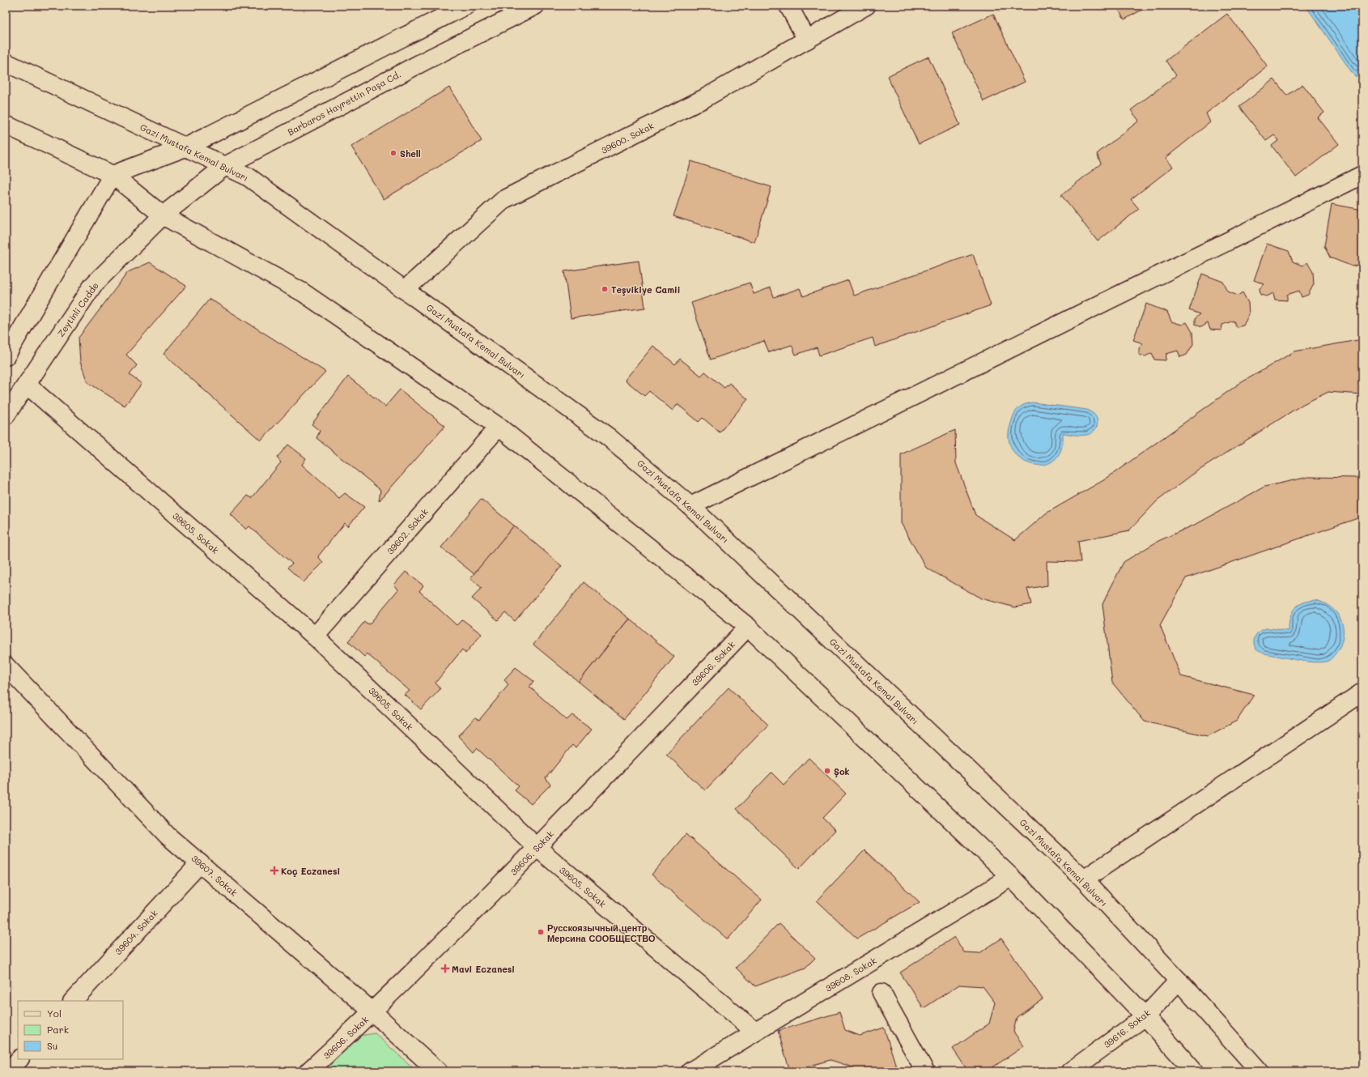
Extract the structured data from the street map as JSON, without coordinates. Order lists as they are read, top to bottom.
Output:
{
  "streets": {
    "main road": [
      "Barbaros Hayrettin Paşa Cd.",
      "39600. Sokak",
      "Gazi Mustafa Kemal Bulvarı",
      "Zeytinli Cadde",
      "39602. Sokak",
      "39605. Sokak",
      "39606. Sokak",
      "39607. Sokak",
      "39604. Sokak",
      "39608. Sokak",
      "39616. Sokak"
    ]
  },
  "crossings": [
    ["Barbaros Hayrettin Paşa Cd.", "Gazi Mustafa Kemal Bulvarı"],
    ["Barbaros Hayrettin Paşa Cd.", "Zeytinli Cadde"],
    ["39600. Sokak", "Gazi Mustafa Kemal Bulvarı"],
    ["Gazi Mustafa Kemal Bulvarı", "39616. Sokak"],
    ["Zeytinli Cadde", "39605. Sokak"],
    ["39602. Sokak", "39605. Sokak"],
    ["39605. Sokak", "39606. Sokak"],
    ["39605. Sokak", "39608. Sokak"],
    ["39606. Sokak", "39607. Sokak"],
    ["39607. Sokak", "39604. Sokak"]
  ],
  "places": {
    "other": [
      "Shell",
      "Teşvikiye Camii",
      "Şok",
      "Русскоязычный центр Мерсина СООБЩЕСТВО"
    ],
    "health": ["Koç Eczanesi", "Mavi Eczanesi"]
  },
  "legend": ["Yol", "Park", "Su"]
}
